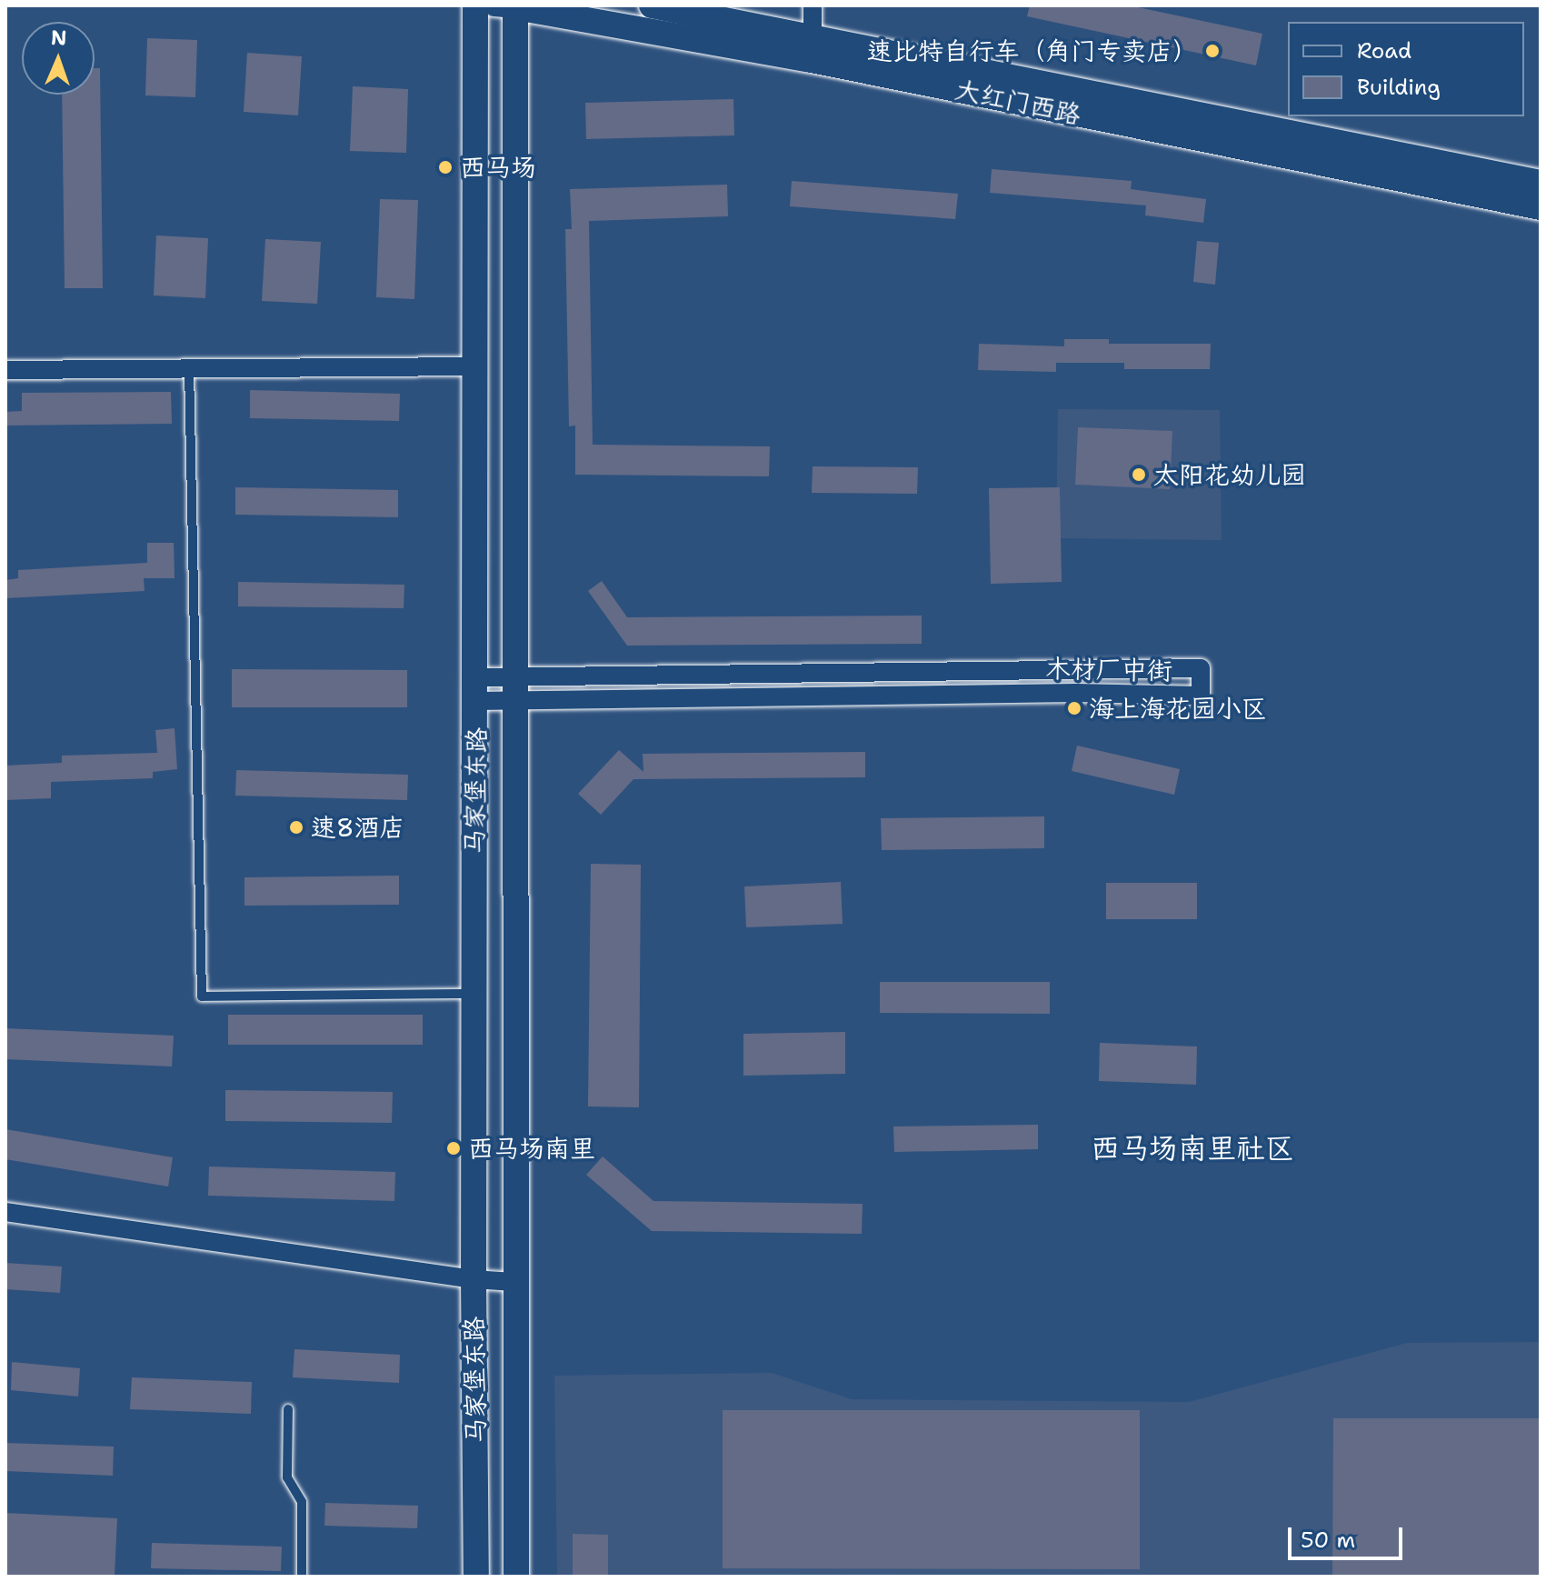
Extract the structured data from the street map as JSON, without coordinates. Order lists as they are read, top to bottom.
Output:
{
  "streets": {
    "main road": ["大红门西路", "马家堡东路"],
    "street": ["木材厂中街"]
  },
  "crossings": [
    ["大红门西路", "马家堡东路"],
    ["木材厂中街", "马家堡东路"]
  ],
  "districts": ["西马场南里社区"],
  "places": [
    "速比特自行车（角门专卖店）",
    "西马场",
    "太阳花幼儿园",
    "海上海花园小区",
    "速8酒店",
    "西马场南里"
  ],
  "legend": ["Road", "Building"],
  "scale_bar": "50 m",
  "north": "top"
}
